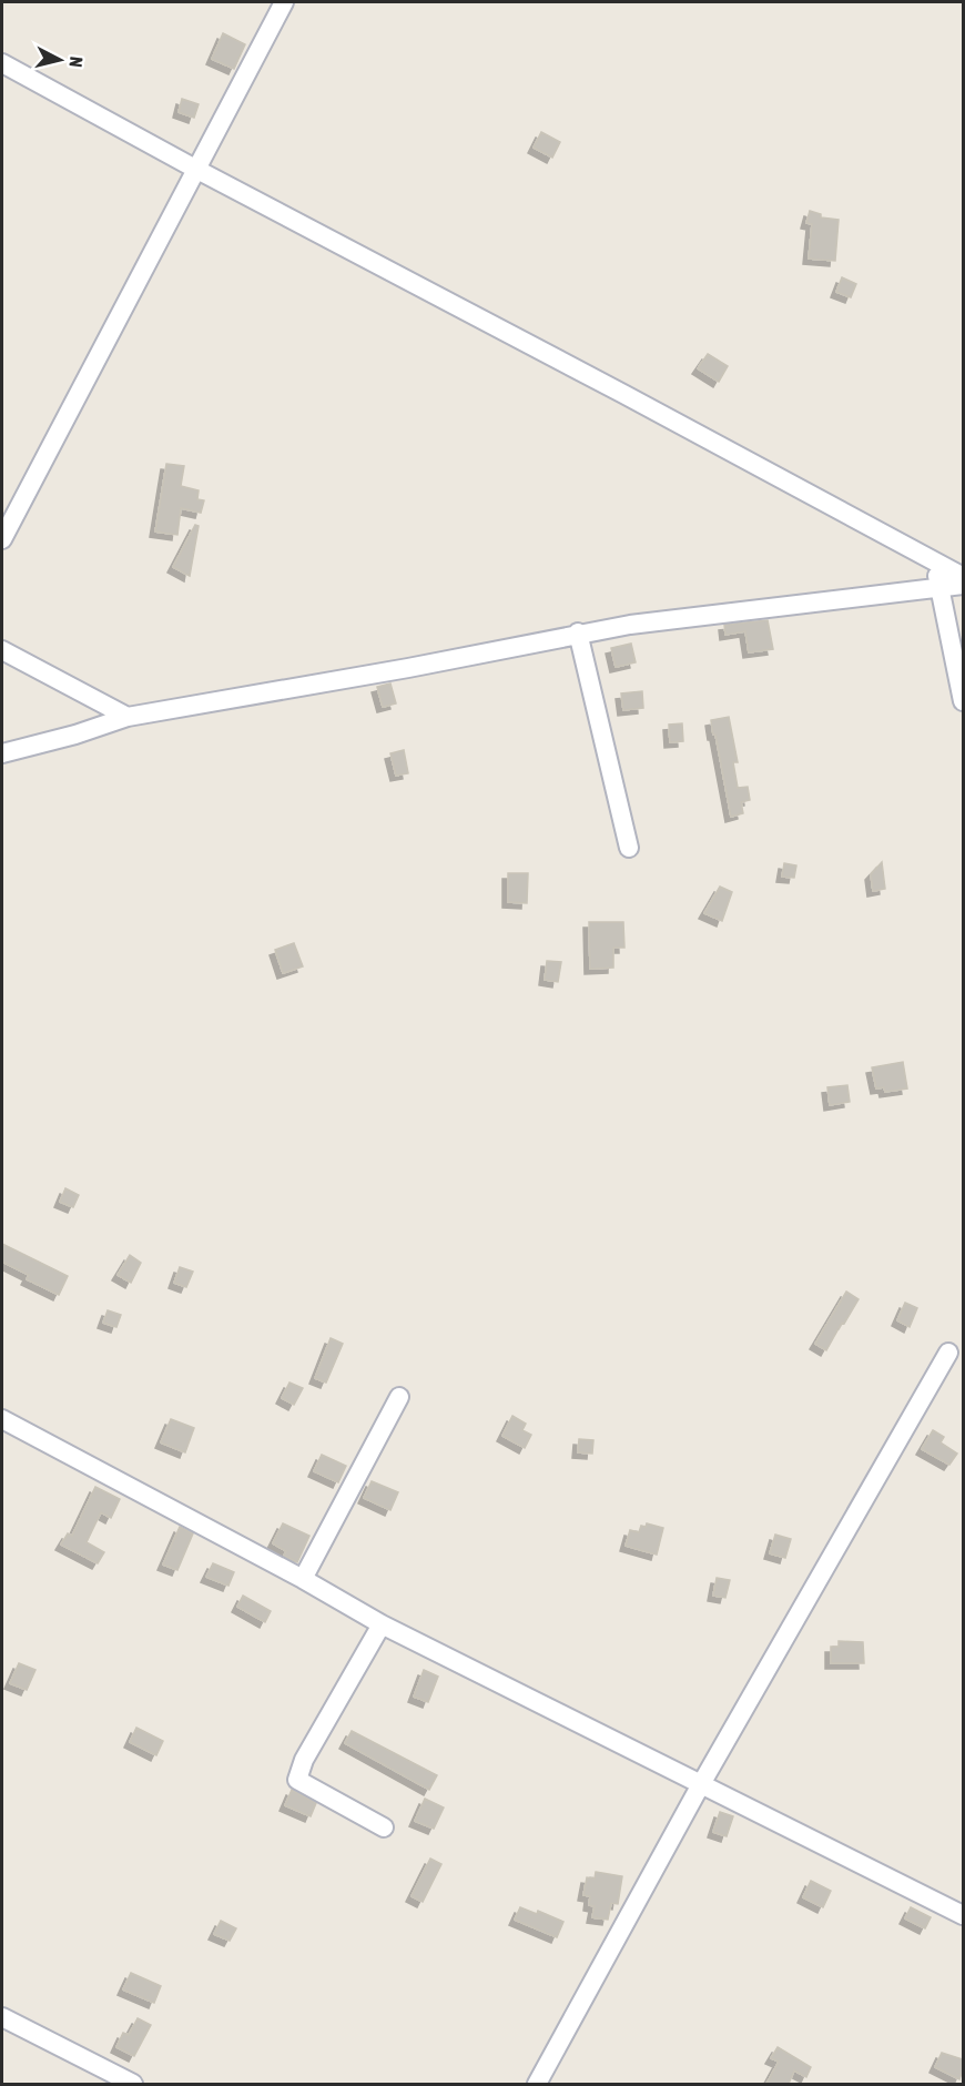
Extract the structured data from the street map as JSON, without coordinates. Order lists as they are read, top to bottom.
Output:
{
  "north": "right"
}
